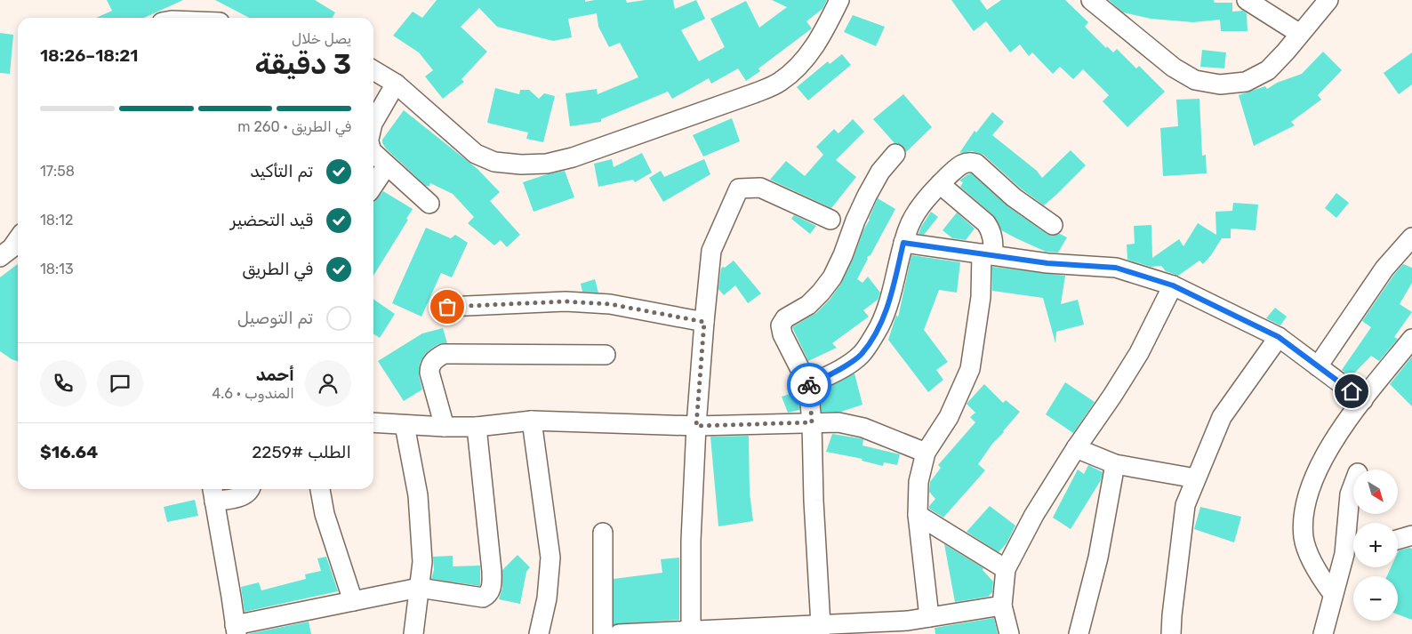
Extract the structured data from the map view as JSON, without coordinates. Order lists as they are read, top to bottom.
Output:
{
  "north": "bottom right",
  "page": {
    "heading": ["3 دقيقة", "يصل خلال", "18:21–18:26"],
    "panel": [
      "أحمد",
      "المندوب · 4.6",
      "الطلب #2259",
      "$16.64"
    ],
    "bar": "في الطريق · 260 m",
    "list": [
      ["تم التأكيد", "17:58"],
      ["قيد التحضير", "18:12"],
      ["في الطريق", "18:13"],
      "تم التوصيل"
    ],
    "map_buttons": ["+", "−"]
  }
}
